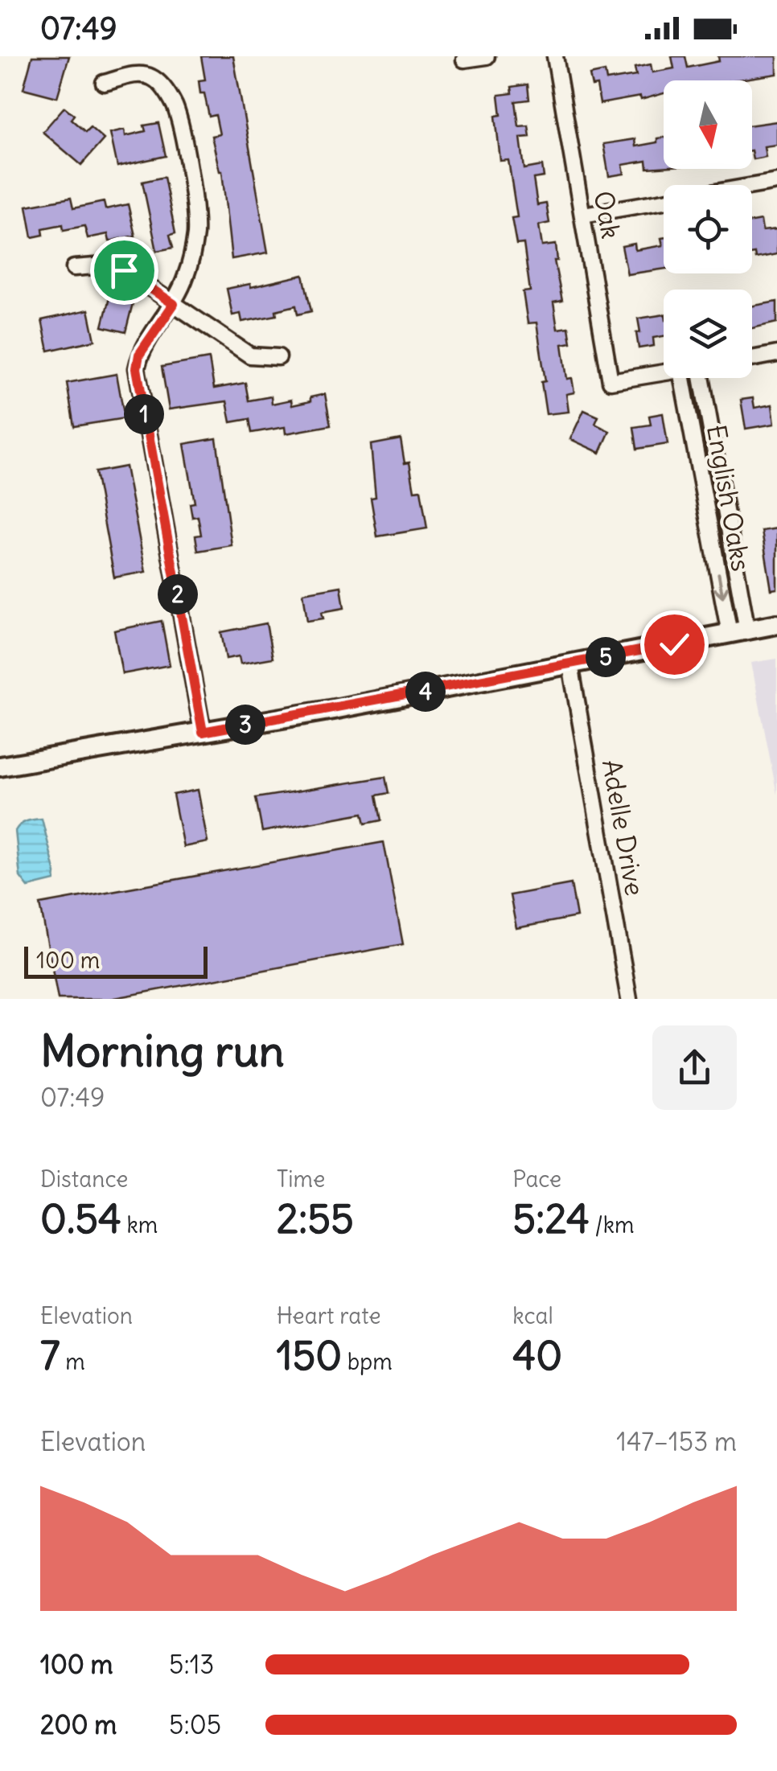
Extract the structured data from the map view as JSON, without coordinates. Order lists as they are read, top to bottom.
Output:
{
  "streets": {
    "street": ["Oak", "English Oaks", "Adelle Drive"]
  },
  "scale_bar": "100 m",
  "north": "bottom",
  "page": {
    "status": "07:49",
    "pins": [
      "1",
      "2",
      "5",
      "4",
      "3"
    ],
    "scale": "100 m",
    "heading": ["Morning run", "07:49"],
    "stats": [
      ["Distance", "0.54 km"],
      ["Time", "2:55"],
      ["Pace", "5:24 /km"],
      ["Elevation", "7 m"],
      ["Heart rate", "150 bpm"],
      ["kcal", "40"]
    ],
    "chart": ["Elevation", "147–153 m"],
    "list": [
      {
        "name": "100 m",
        "note": "5:13"
      },
      {
        "name": "200 m",
        "note": "5:05"
      }
    ]
  }
}
